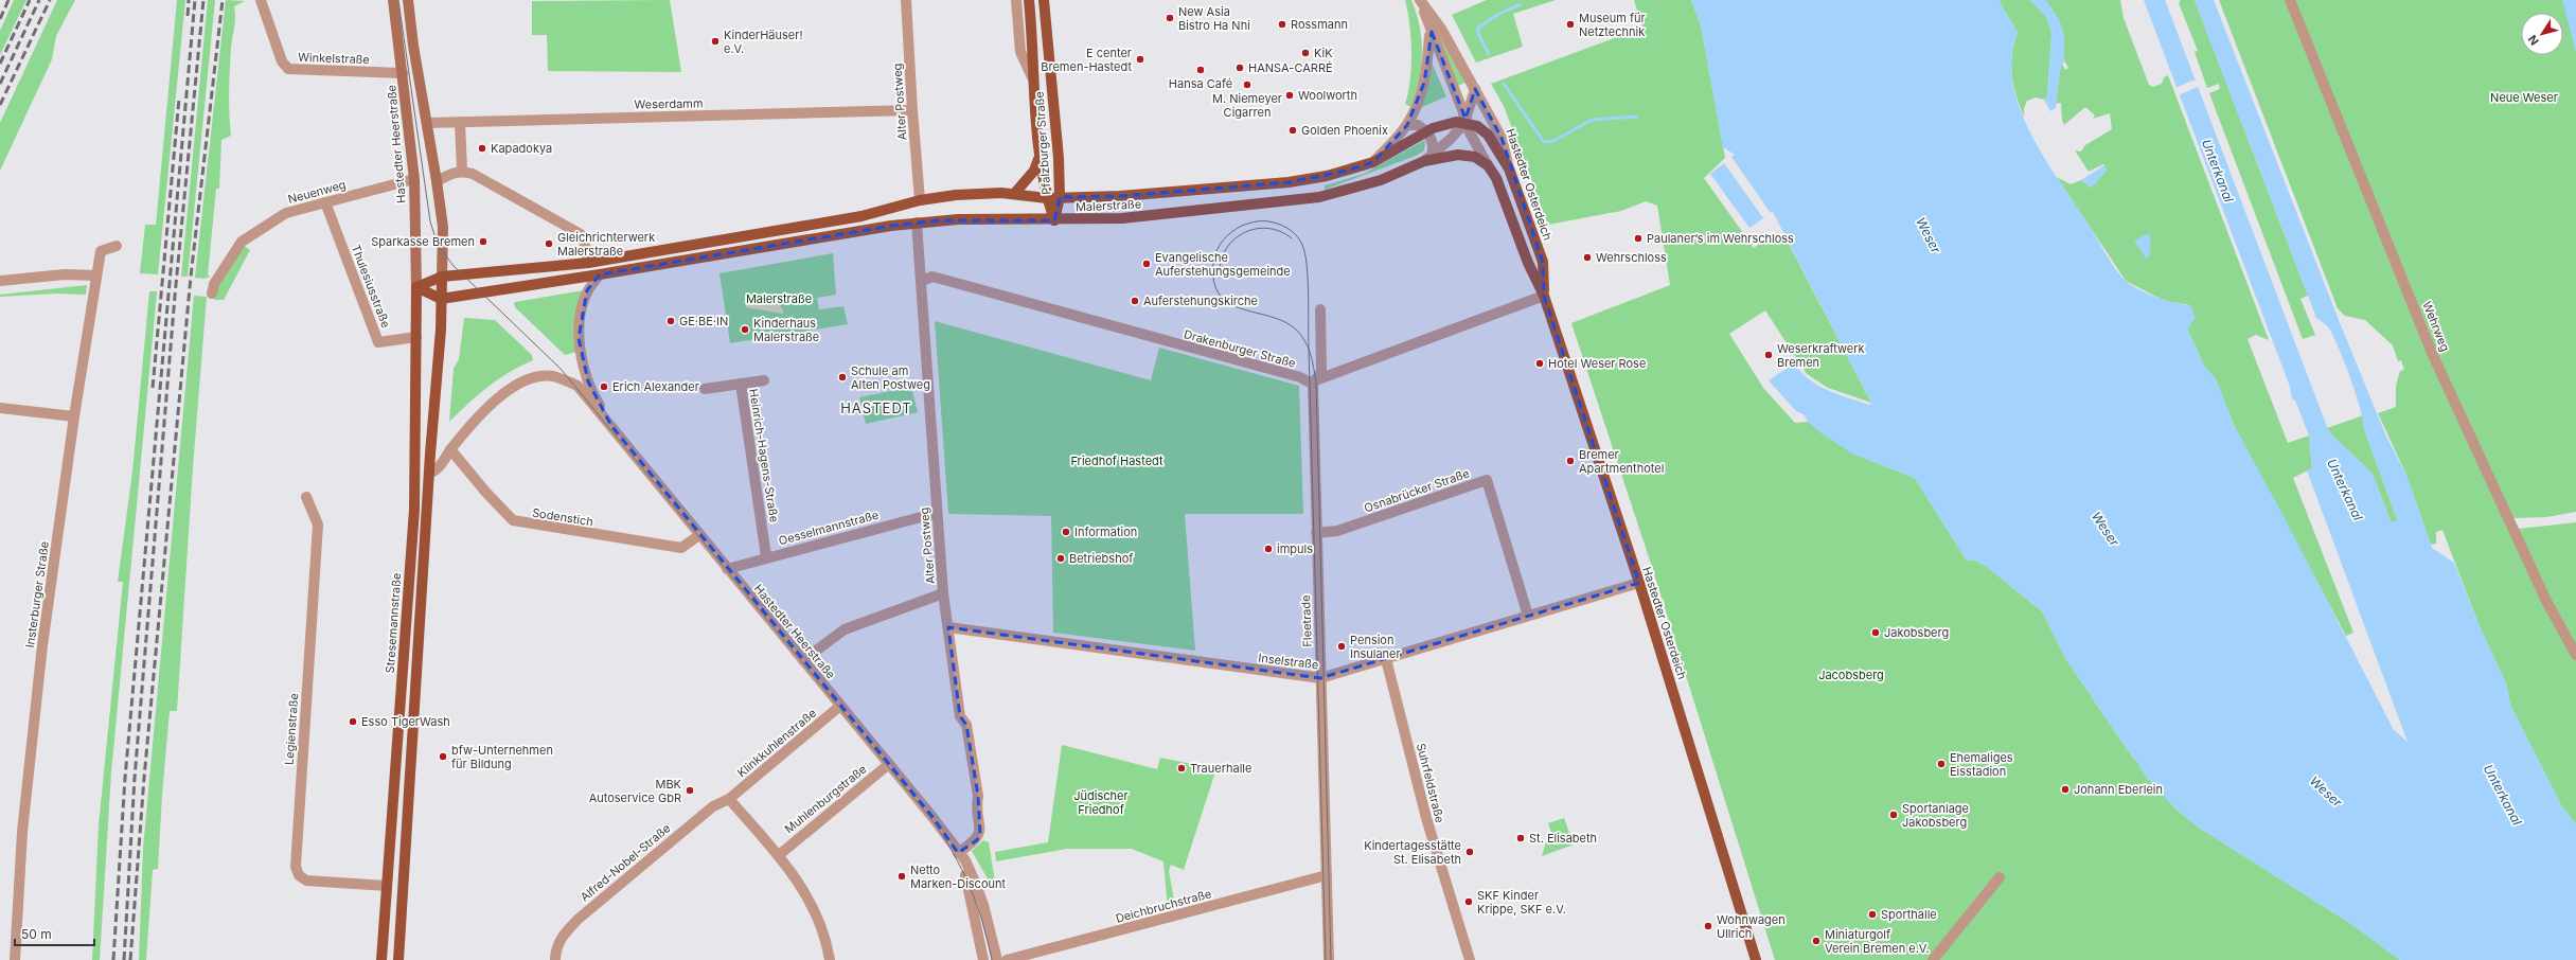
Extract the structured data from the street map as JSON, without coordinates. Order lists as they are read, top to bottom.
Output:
{
  "streets": {
    "main road": [
      "Pfalzburger Straße",
      "Hastedter Heerstraße",
      "Hastedter Osterdeich",
      "Malerstraße",
      "Stresemannstraße"
    ],
    "street": [
      "Winkelstraße",
      "Alter Postweg",
      "Weserdamm",
      "Neuenweg",
      "Thulesiusstraße",
      "Wehrweg",
      "Drakenburger Straße",
      "Heinrich-Hagens-Straße",
      "Osnabrücker Straße",
      "Sodenstich",
      "Oesselmannstraße",
      "Insterburger Straße",
      "Fleetrade",
      "Inselstraße",
      "Legienstraße",
      "Klinkkuhlenstraße",
      "Suhrfeldstraße",
      "Muhlenburgstraße",
      "Alfred-Nobel-Straße",
      "Deichbruchstraße"
    ]
  },
  "crossings": [
    ["Winkelstraße", "Hastedter Heerstraße"],
    ["Alter Postweg", "Weserdamm"],
    ["Alter Postweg", "Hastedter Heerstraße"],
    ["Alter Postweg", "Malerstraße"],
    ["Alter Postweg", "Drakenburger Straße"],
    ["Alter Postweg", "Oesselmannstraße"],
    ["Alter Postweg", "Inselstraße"],
    ["Pfalzburger Straße", "Malerstraße"],
    ["Hastedter Heerstraße", "Neuenweg"],
    ["Hastedter Heerstraße", "Malerstraße"],
    ["Hastedter Heerstraße", "Sodenstich"],
    ["Hastedter Heerstraße", "Oesselmannstraße"],
    ["Hastedter Heerstraße", "Stresemannstraße"],
    ["Hastedter Heerstraße", "Klinkkuhlenstraße"],
    ["Hastedter Heerstraße", "Muhlenburgstraße"],
    ["Hastedter Osterdeich", "Malerstraße"],
    ["Hastedter Osterdeich", "Inselstraße"],
    ["Neuenweg", "Thulesiusstraße"],
    ["Malerstraße", "Stresemannstraße"],
    ["Thulesiusstraße", "Stresemannstraße"],
    ["Drakenburger Straße", "Fleetrade"],
    ["Heinrich-Hagens-Straße", "Oesselmannstraße"],
    ["Osnabrücker Straße", "Fleetrade"],
    ["Osnabrücker Straße", "Inselstraße"],
    ["Fleetrade", "Inselstraße"],
    ["Fleetrade", "Deichbruchstraße"],
    ["Stresemannstraße", "Legienstraße"],
    ["Inselstraße", "Suhrfeldstraße"],
    ["Klinkkuhlenstraße", "Alfred-Nobel-Straße"]
  ],
  "districts": ["HASTEDT"],
  "water": ["Unterkanal", "Weser"],
  "parks": [
    "Neue Weser",
    "Malerstraße",
    "Friedhof Hastedt",
    "Jacobsberg",
    "Jüdischer Friedhof"
  ],
  "places": [
    "New Asia Bistro Ha Nhi",
    "Rossmann",
    "Museum für Netztechnik",
    "KinderHäuser! e.V.",
    "KiK",
    "E center Bremen-Hastedt",
    "HANSA-CARRÉ",
    "Hansa Café",
    "M. Niemeyer Cigarren",
    "Woolworth",
    "Golden Phoenix",
    "Kapadokya",
    "Paulaner‘s im Wehrschloss",
    "Sparkasse Bremen",
    "Gleichrichterwerk Malerstraße",
    "Wehrschloss",
    "Evangelische Auferstehungsgemeinde",
    "Auferstehungskirche",
    "GE·BE·IN",
    "Kinderhaus Malerstraße",
    "Weserkraftwerk Bremen",
    "Hotel Weser Rose",
    "Schule am Alten Postweg",
    "Erich Alexander",
    "Bremer Apartmenthotel",
    "Information",
    "impuls",
    "Betriebshof",
    "Jakobsberg",
    "Pension Insulaner",
    "Esso TigerWash",
    "bfw-Unternehmen für Bildung",
    "Ehemaliges Eisstadion",
    "Trauerhalle",
    "Johann Eberlein",
    "MBK Autoservice GbR",
    "Sportanlage Jakobsberg",
    "St. Elisabeth",
    "Kindertagesstätte St. Elisabeth",
    "Netto Marken-Discount",
    "SKF Kinder Krippe, SKF e.V.",
    "Sporthalle",
    "Wohnwagen Ullrich",
    "Miniaturgolf Verein Bremen e.V."
  ],
  "scale_bar": "50 m",
  "north": "bottom left"
}
